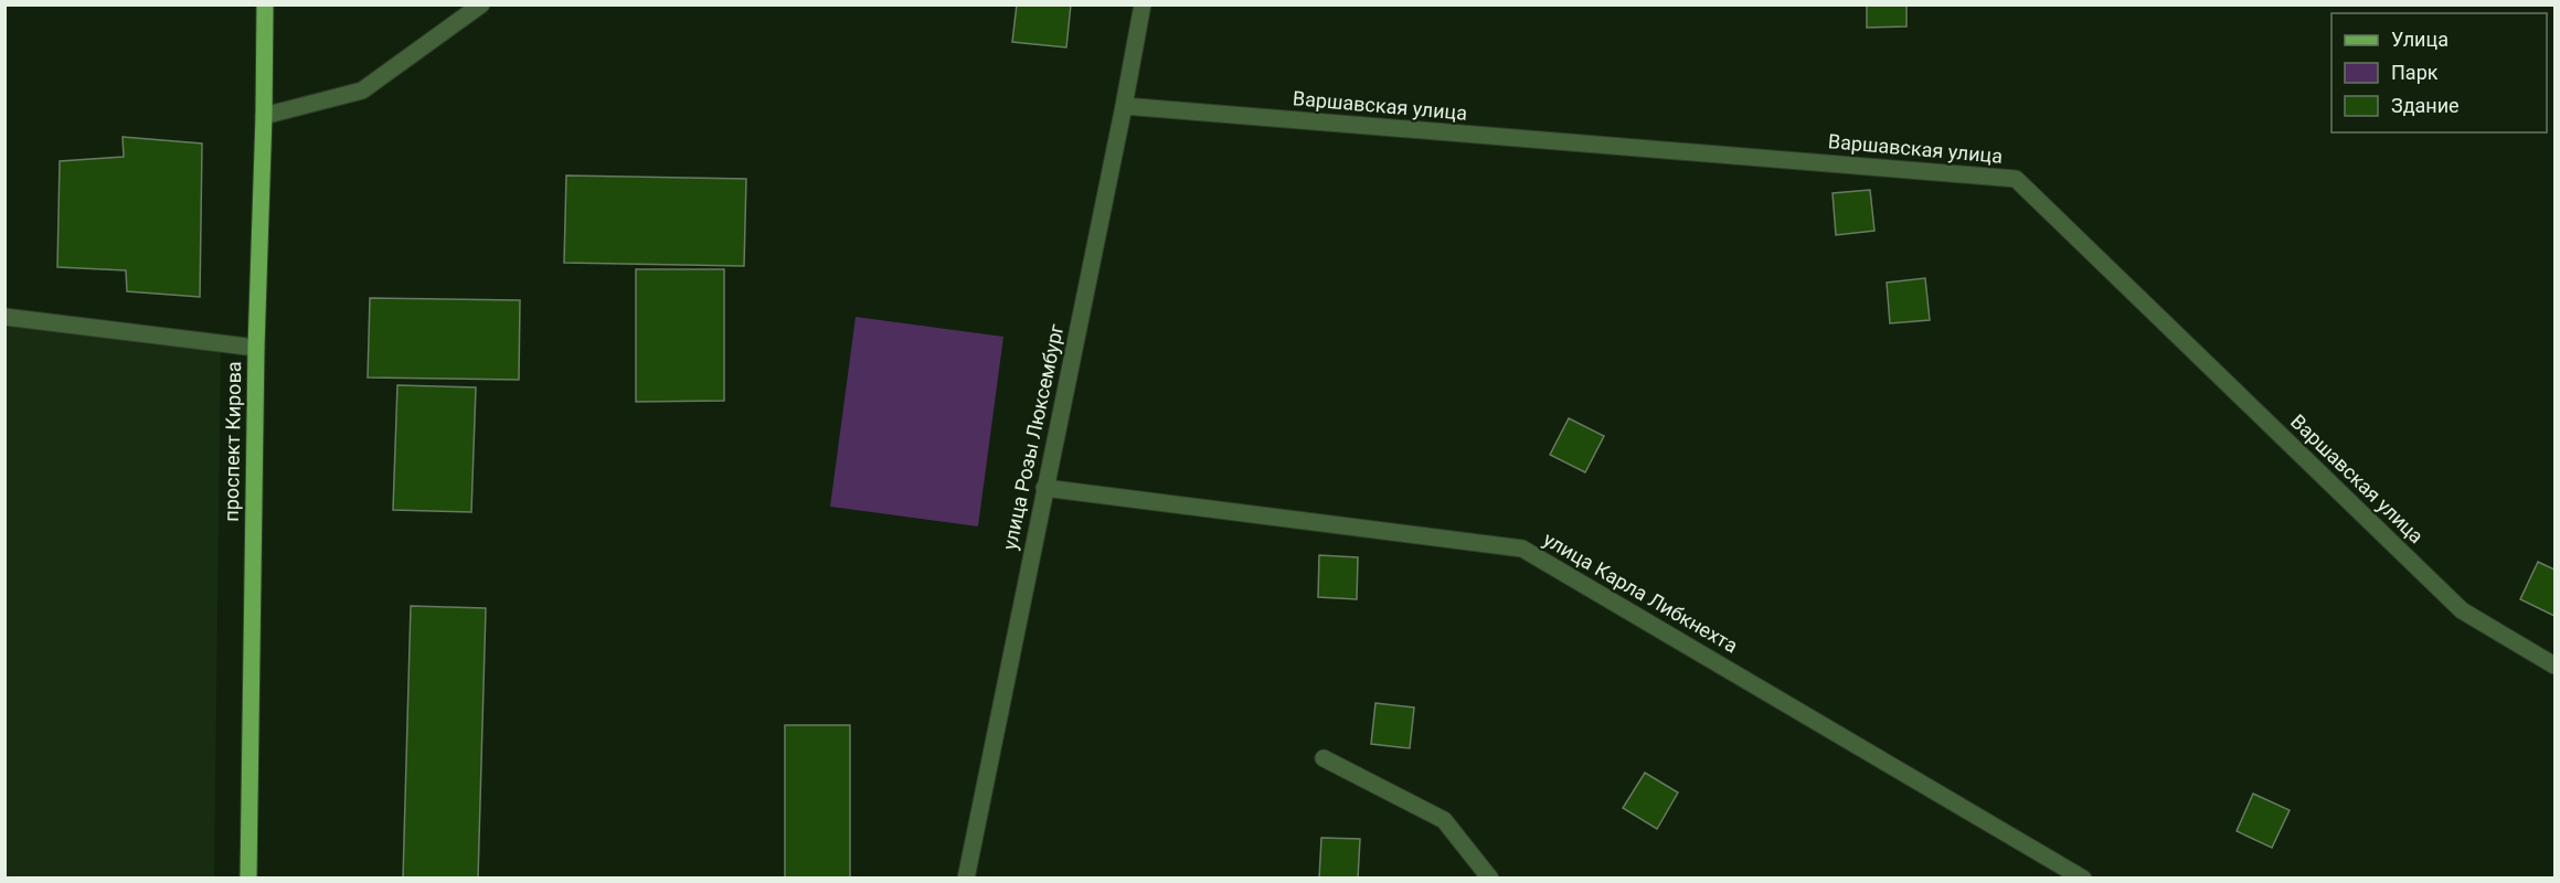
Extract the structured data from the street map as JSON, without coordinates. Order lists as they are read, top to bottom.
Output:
{
  "streets": {
    "main road": ["проспект Кирова"],
    "street": ["Варшавская улица", "улица Розы Люксембург", "улица Карла Либкнехта"]
  },
  "crossings": [
    ["Варшавская улица", "улица Розы Люксембург"],
    ["улица Розы Люксембург", "улица Карла Либкнехта"]
  ],
  "legend": ["Улица", "Парк", "Здание"]
}
